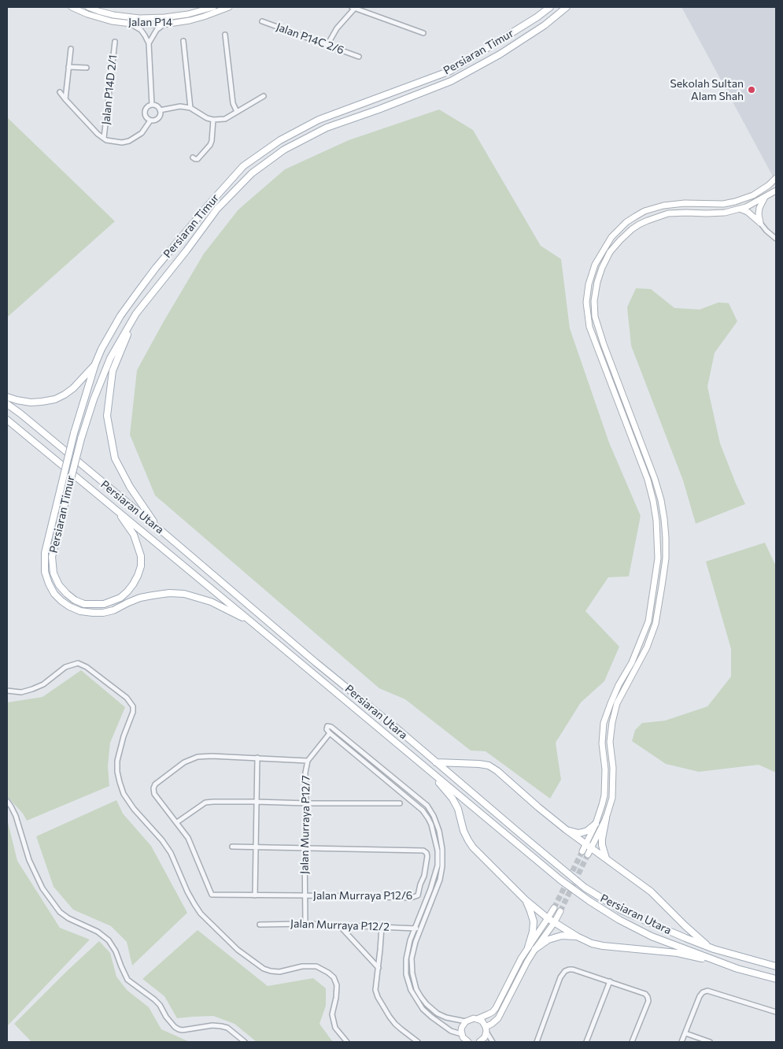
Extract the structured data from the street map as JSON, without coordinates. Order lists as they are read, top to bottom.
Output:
{
  "streets": {
    "main road": ["Persiaran Timur", "Persiaran Utara"],
    "street": [
      "Jalan P14",
      "Jalan P14C 2/6",
      "Jalan P14D 2/1",
      "Jalan Murraya P12/7",
      "Jalan Murraya P12/6",
      "Jalan Murraya P12/2"
    ]
  },
  "crossings": [
    ["Persiaran Timur", "Persiaran Utara"],
    ["Jalan Murraya P12/7", "Jalan Murraya P12/6"],
    ["Jalan Murraya P12/7", "Jalan Murraya P12/2"]
  ],
  "places": ["Sekolah Sultan Alam Shah"]
}
